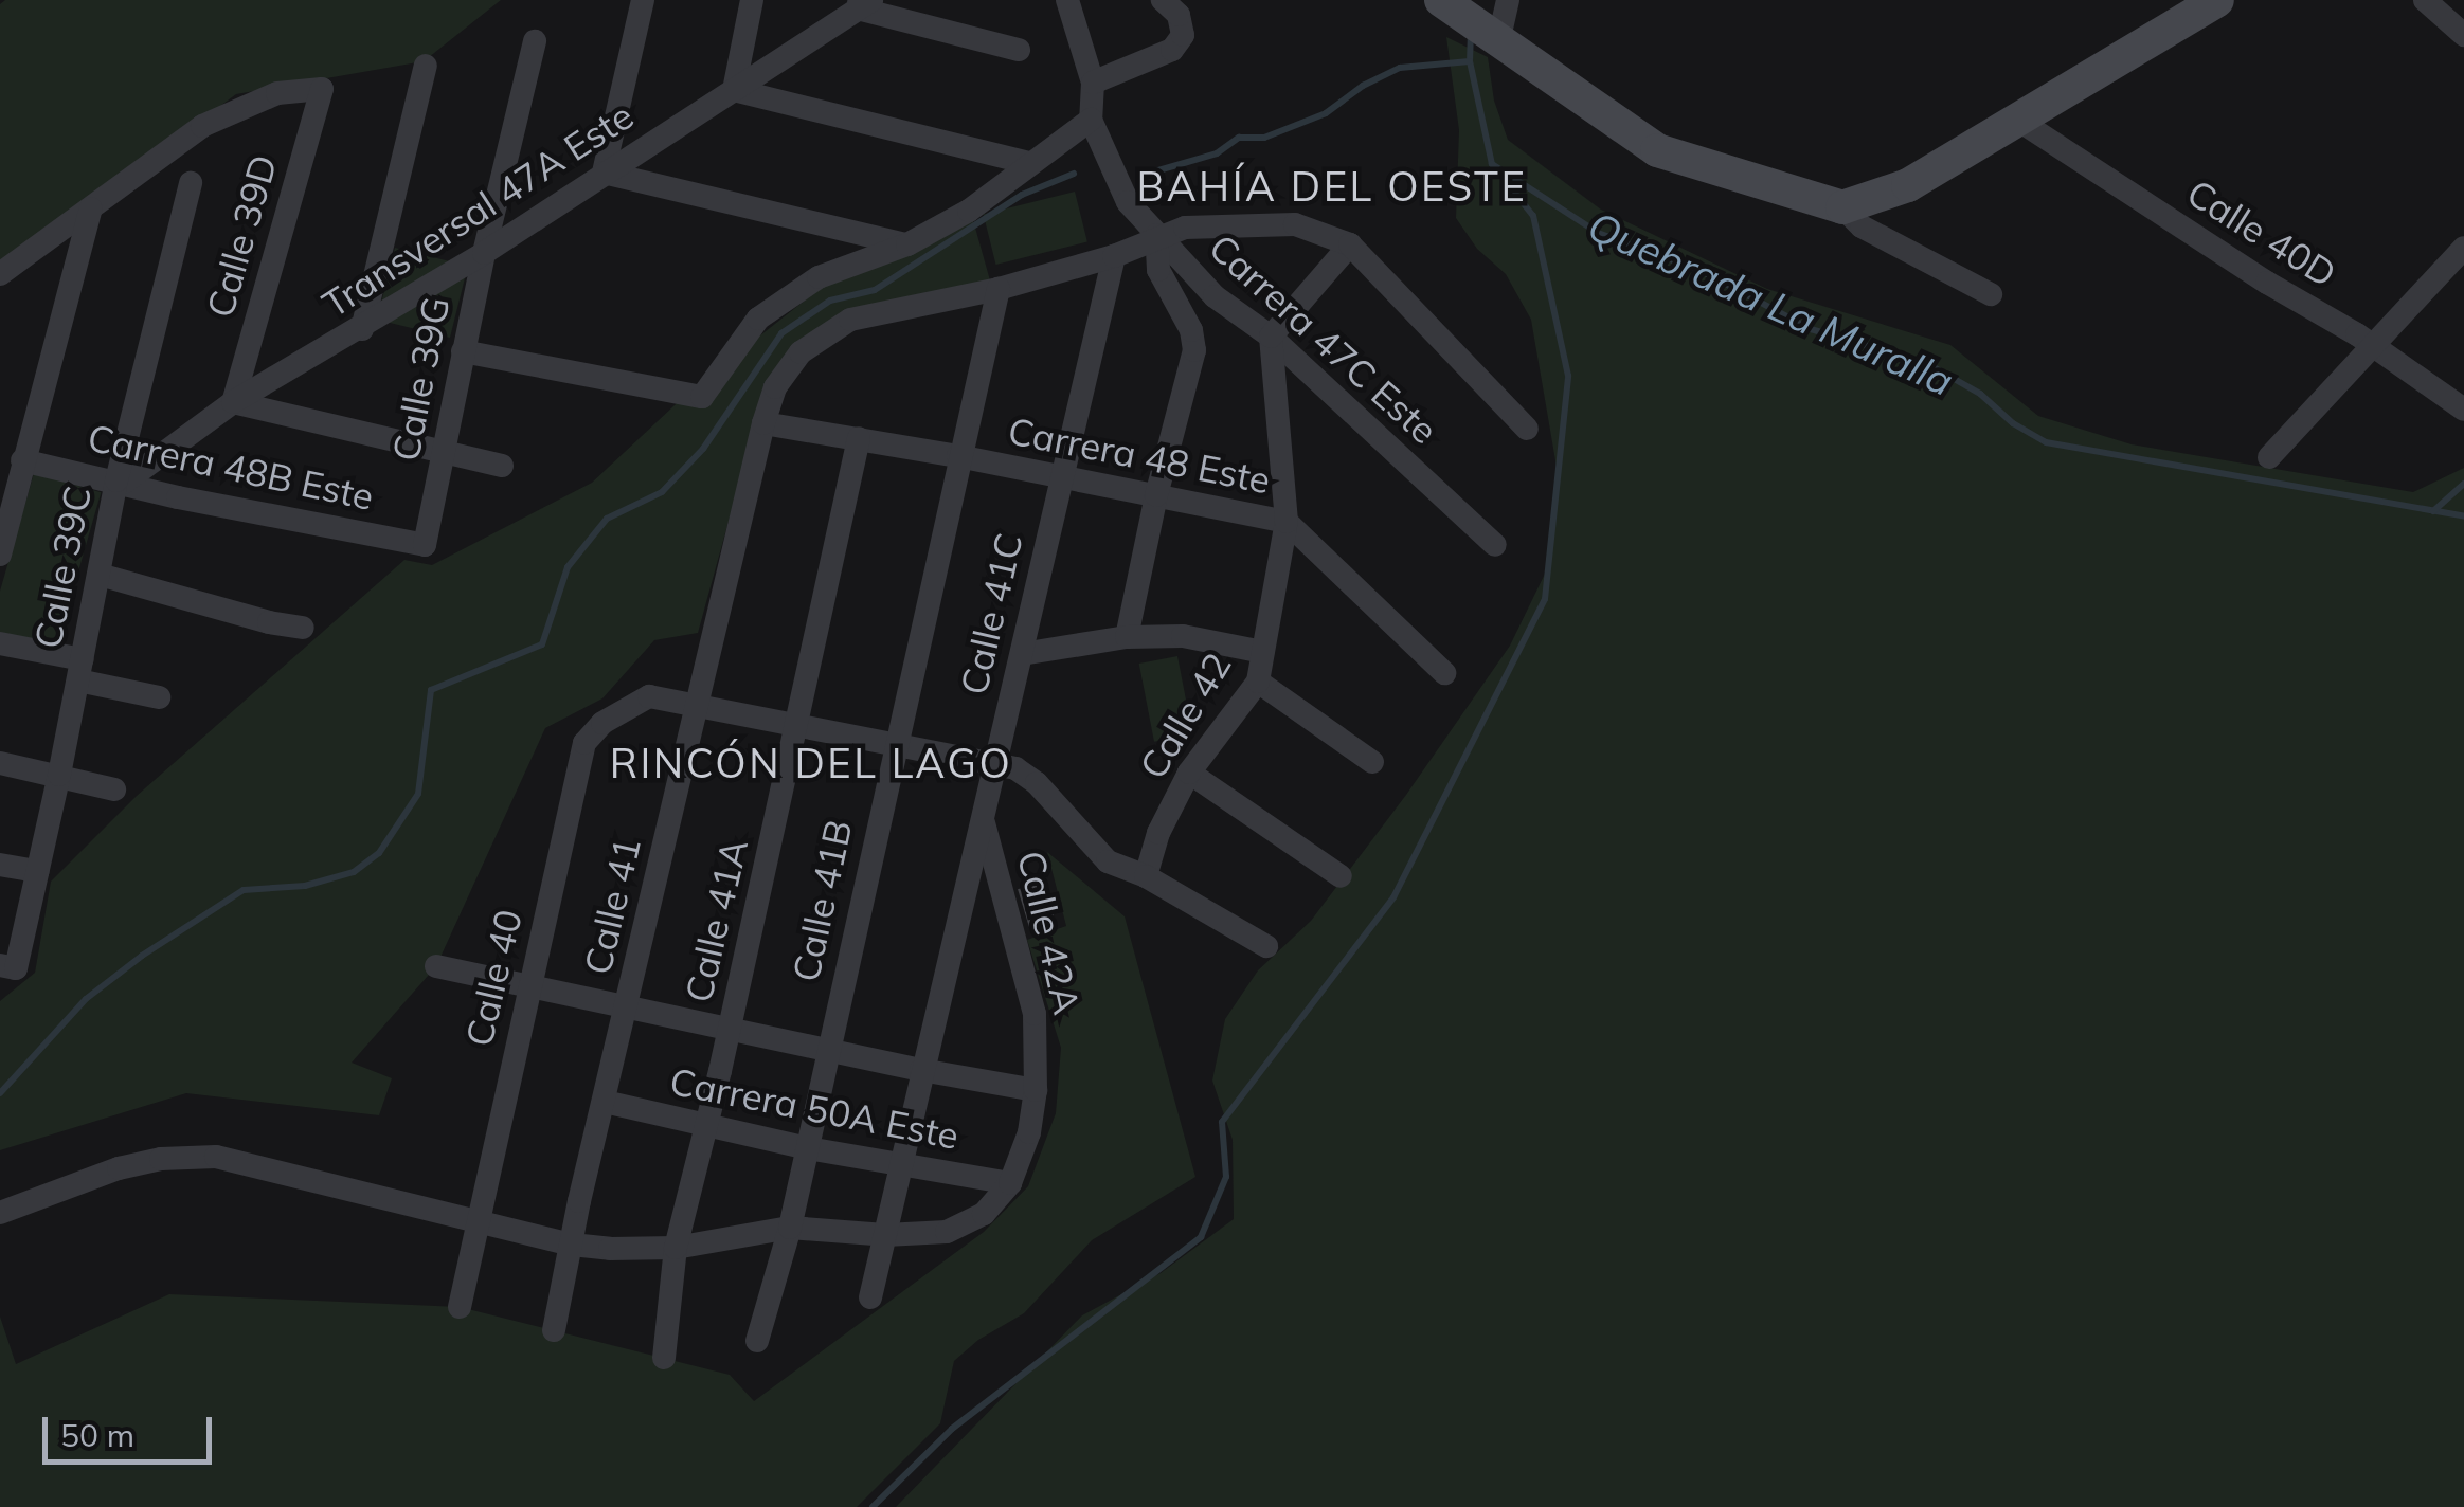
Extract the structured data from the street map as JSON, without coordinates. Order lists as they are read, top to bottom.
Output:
{
  "streets": {
    "street": [
      "Transversal 47A Este",
      "Calle 40D",
      "Calle 39D",
      "Carrera 47C Este",
      "Calle 39G",
      "Carrera 48 Este",
      "Carrera 48B Este",
      "Calle 39C",
      "Calle 41C",
      "Calle 42",
      "Calle 41B",
      "Calle 41",
      "Calle 41A",
      "Calle 42A",
      "Calle 40",
      "Carrera 50A Este"
    ]
  },
  "crossings": [
    ["Transversal 47A Este", "Calle 39D"],
    ["Transversal 47A Este", "Calle 39G"],
    ["Transversal 47A Este", "Carrera 48B Este"],
    ["Transversal 47A Este", "Calle 39C"],
    ["Carrera 47C Este", "Calle 42"],
    ["Calle 39G", "Carrera 48B Este"],
    ["Carrera 48 Este", "Calle 41C"],
    ["Carrera 48 Este", "Calle 42"],
    ["Carrera 48 Este", "Calle 41B"],
    ["Carrera 48 Este", "Calle 41"],
    ["Carrera 48 Este", "Calle 41A"],
    ["Carrera 48B Este", "Calle 39C"],
    ["Calle 41C", "Calle 42A"],
    ["Calle 41C", "Carrera 50A Este"],
    ["Calle 41B", "Calle 41"],
    ["Calle 41B", "Carrera 50A Este"],
    ["Calle 41", "Calle 40"],
    ["Calle 41", "Carrera 50A Este"],
    ["Calle 41A", "Carrera 50A Este"],
    ["Calle 42A", "Carrera 50A Este"]
  ],
  "districts": ["BAHÍA DEL OESTE", "RINCÓN DEL LAGO"],
  "water": ["Quebrada La Muralla"],
  "scale_bar": "50 m"
}
